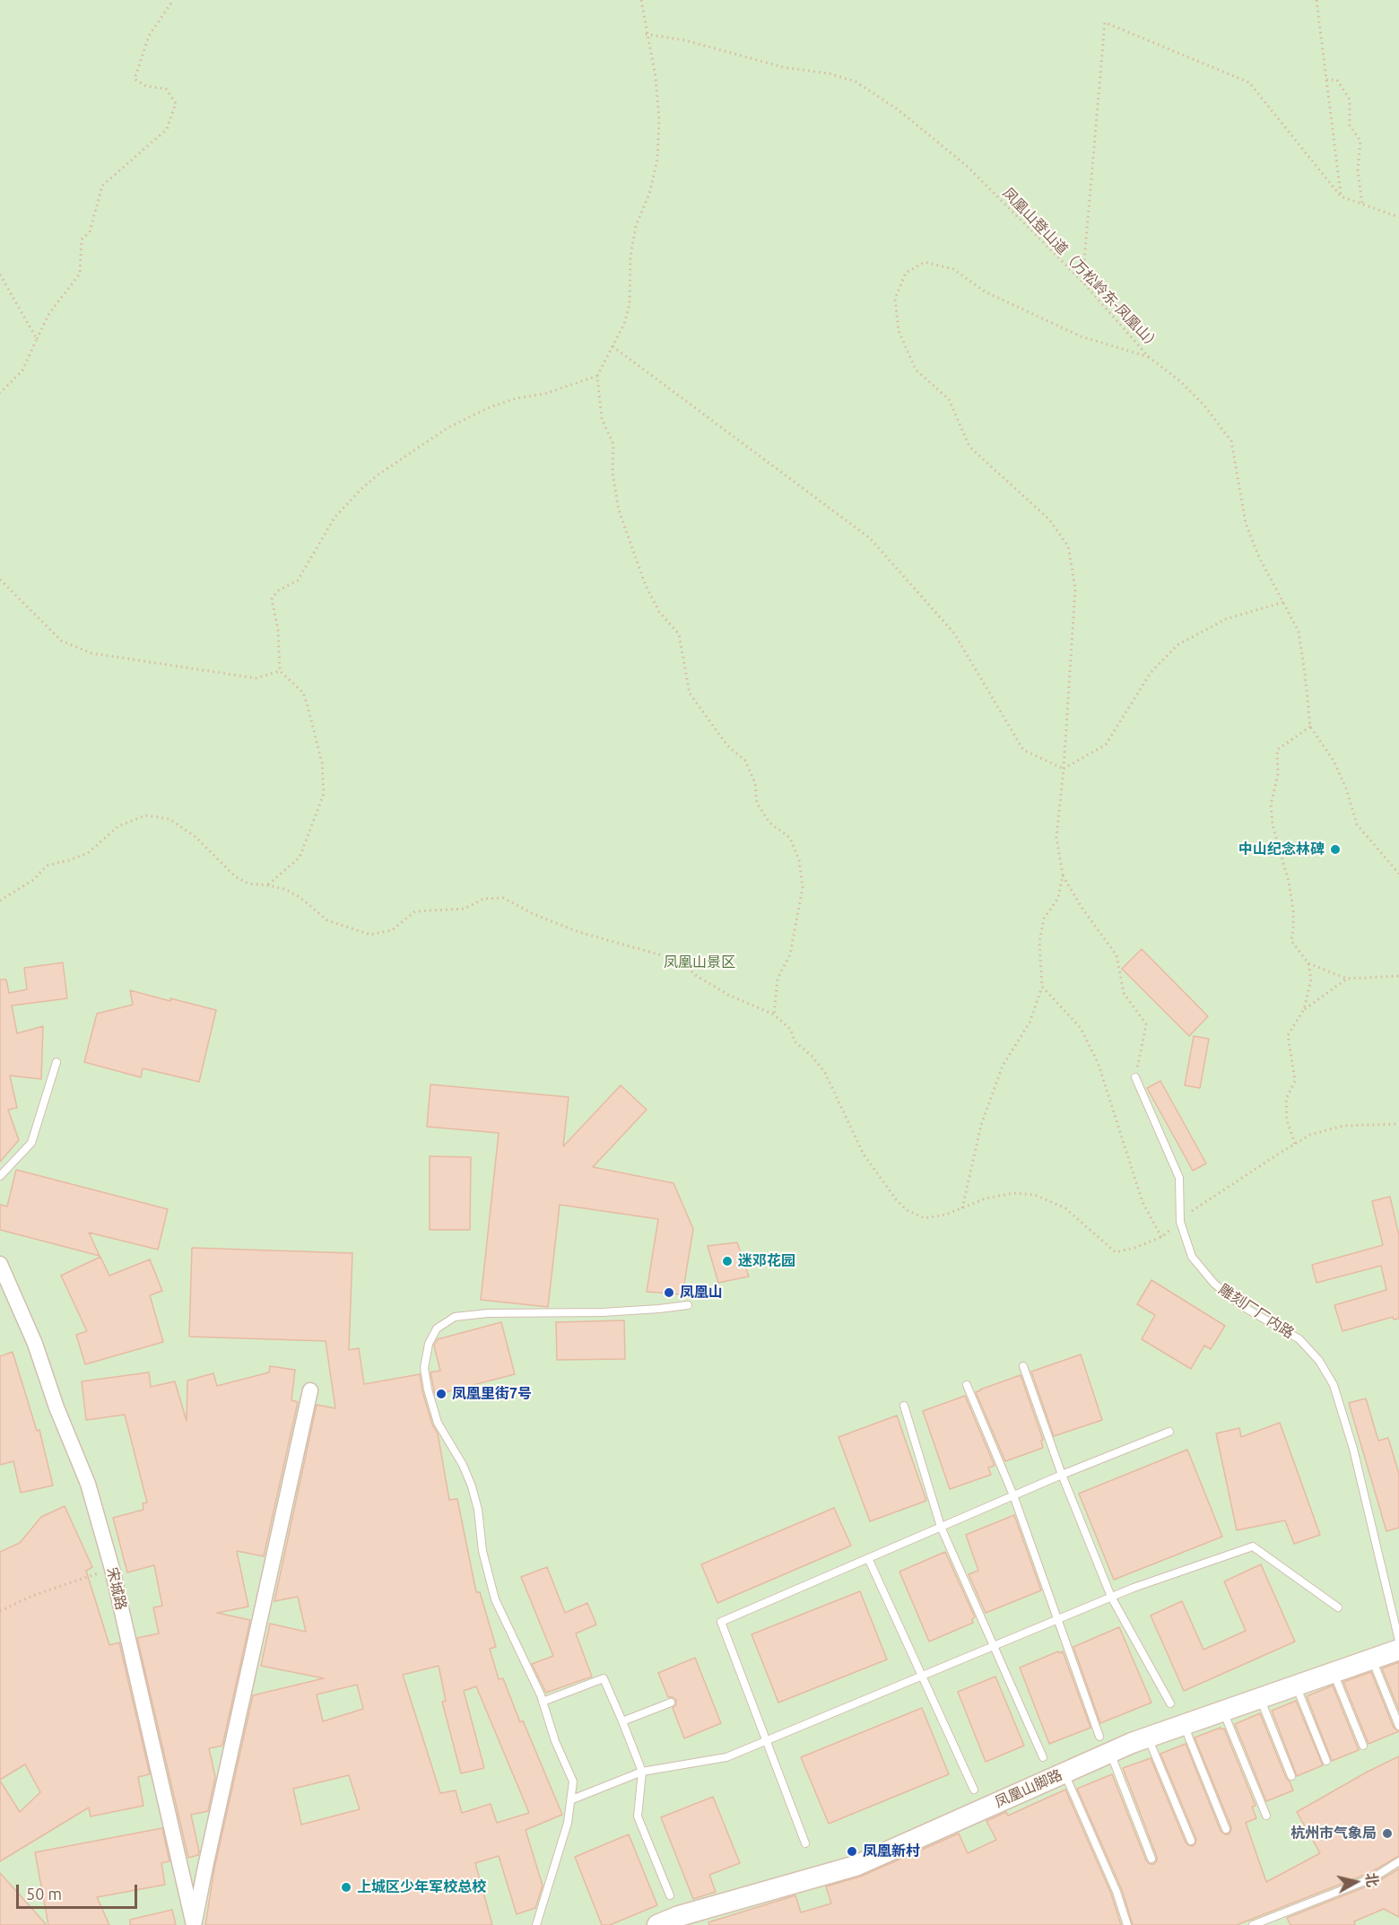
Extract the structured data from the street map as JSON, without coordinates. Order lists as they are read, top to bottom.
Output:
{
  "streets": {
    "street": ["宋城路", "凤凰山脚路"],
    "lane": ["雕刻厂厂内路"],
    "path": ["凤凰山登山道（万松岭东-凤凰山）"]
  },
  "parks": ["凤凰山景区"],
  "places": [
    "中山纪念林碑",
    "迷邓花园",
    "凤凰山",
    "凤凰里街7号",
    "杭州市气象局",
    "凤凰新村",
    "上城区少年军校总校"
  ],
  "scale_bar": "50 m",
  "north": "right"
}
